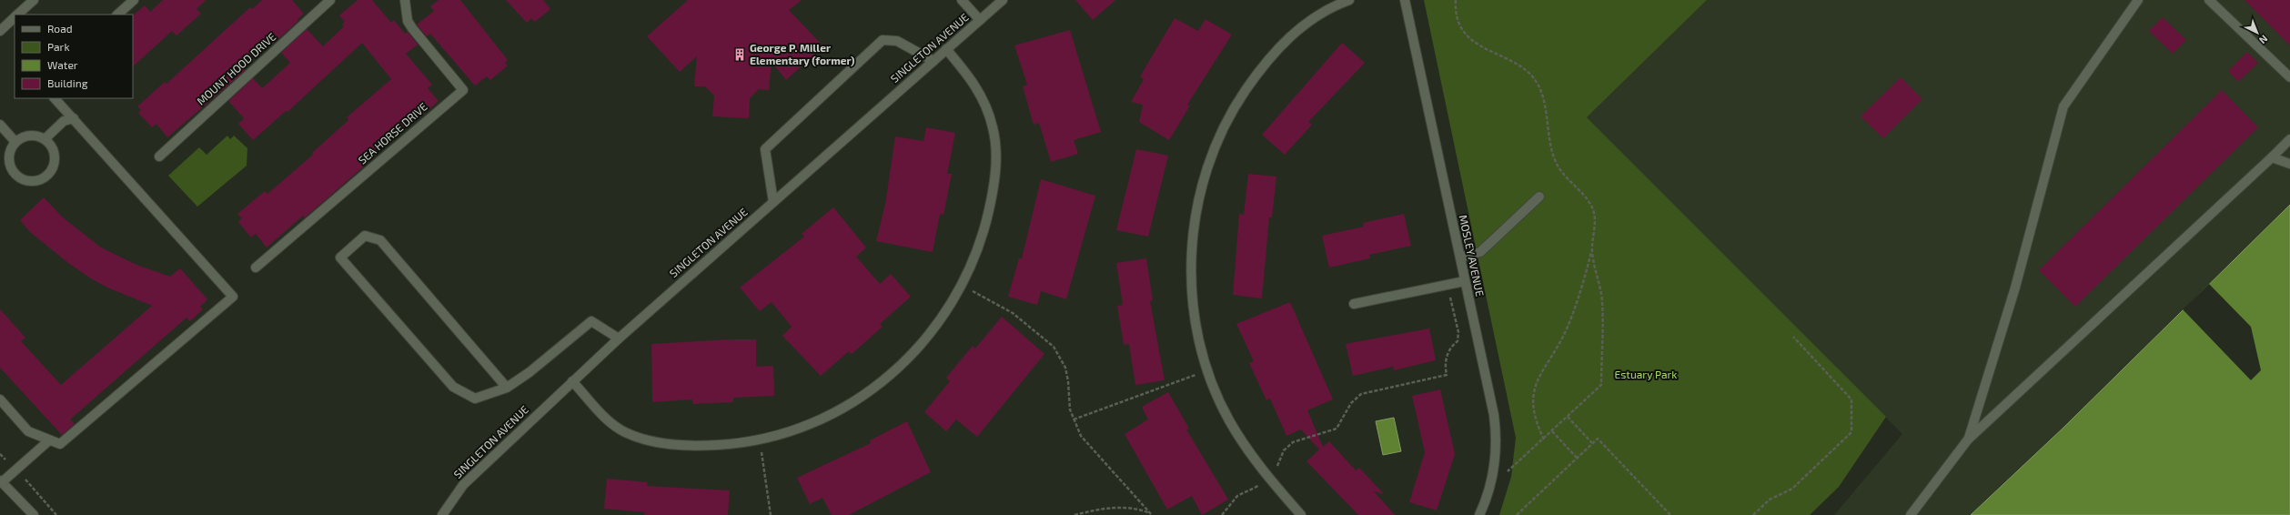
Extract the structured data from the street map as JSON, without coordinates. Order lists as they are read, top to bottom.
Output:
{
  "streets": {
    "street": [
      "SINGLETON AVENUE",
      "MOUNT HOOD DRIVE",
      "SEA HORSE DRIVE",
      "MOSLEY AVENUE"
    ]
  },
  "parks": ["Estuary Park"],
  "places": {
    "building": ["George P. Miller Elementary (former)"]
  },
  "legend": [
    "Road",
    "Park",
    "Water",
    "Building"
  ],
  "north": "bottom right"
}
